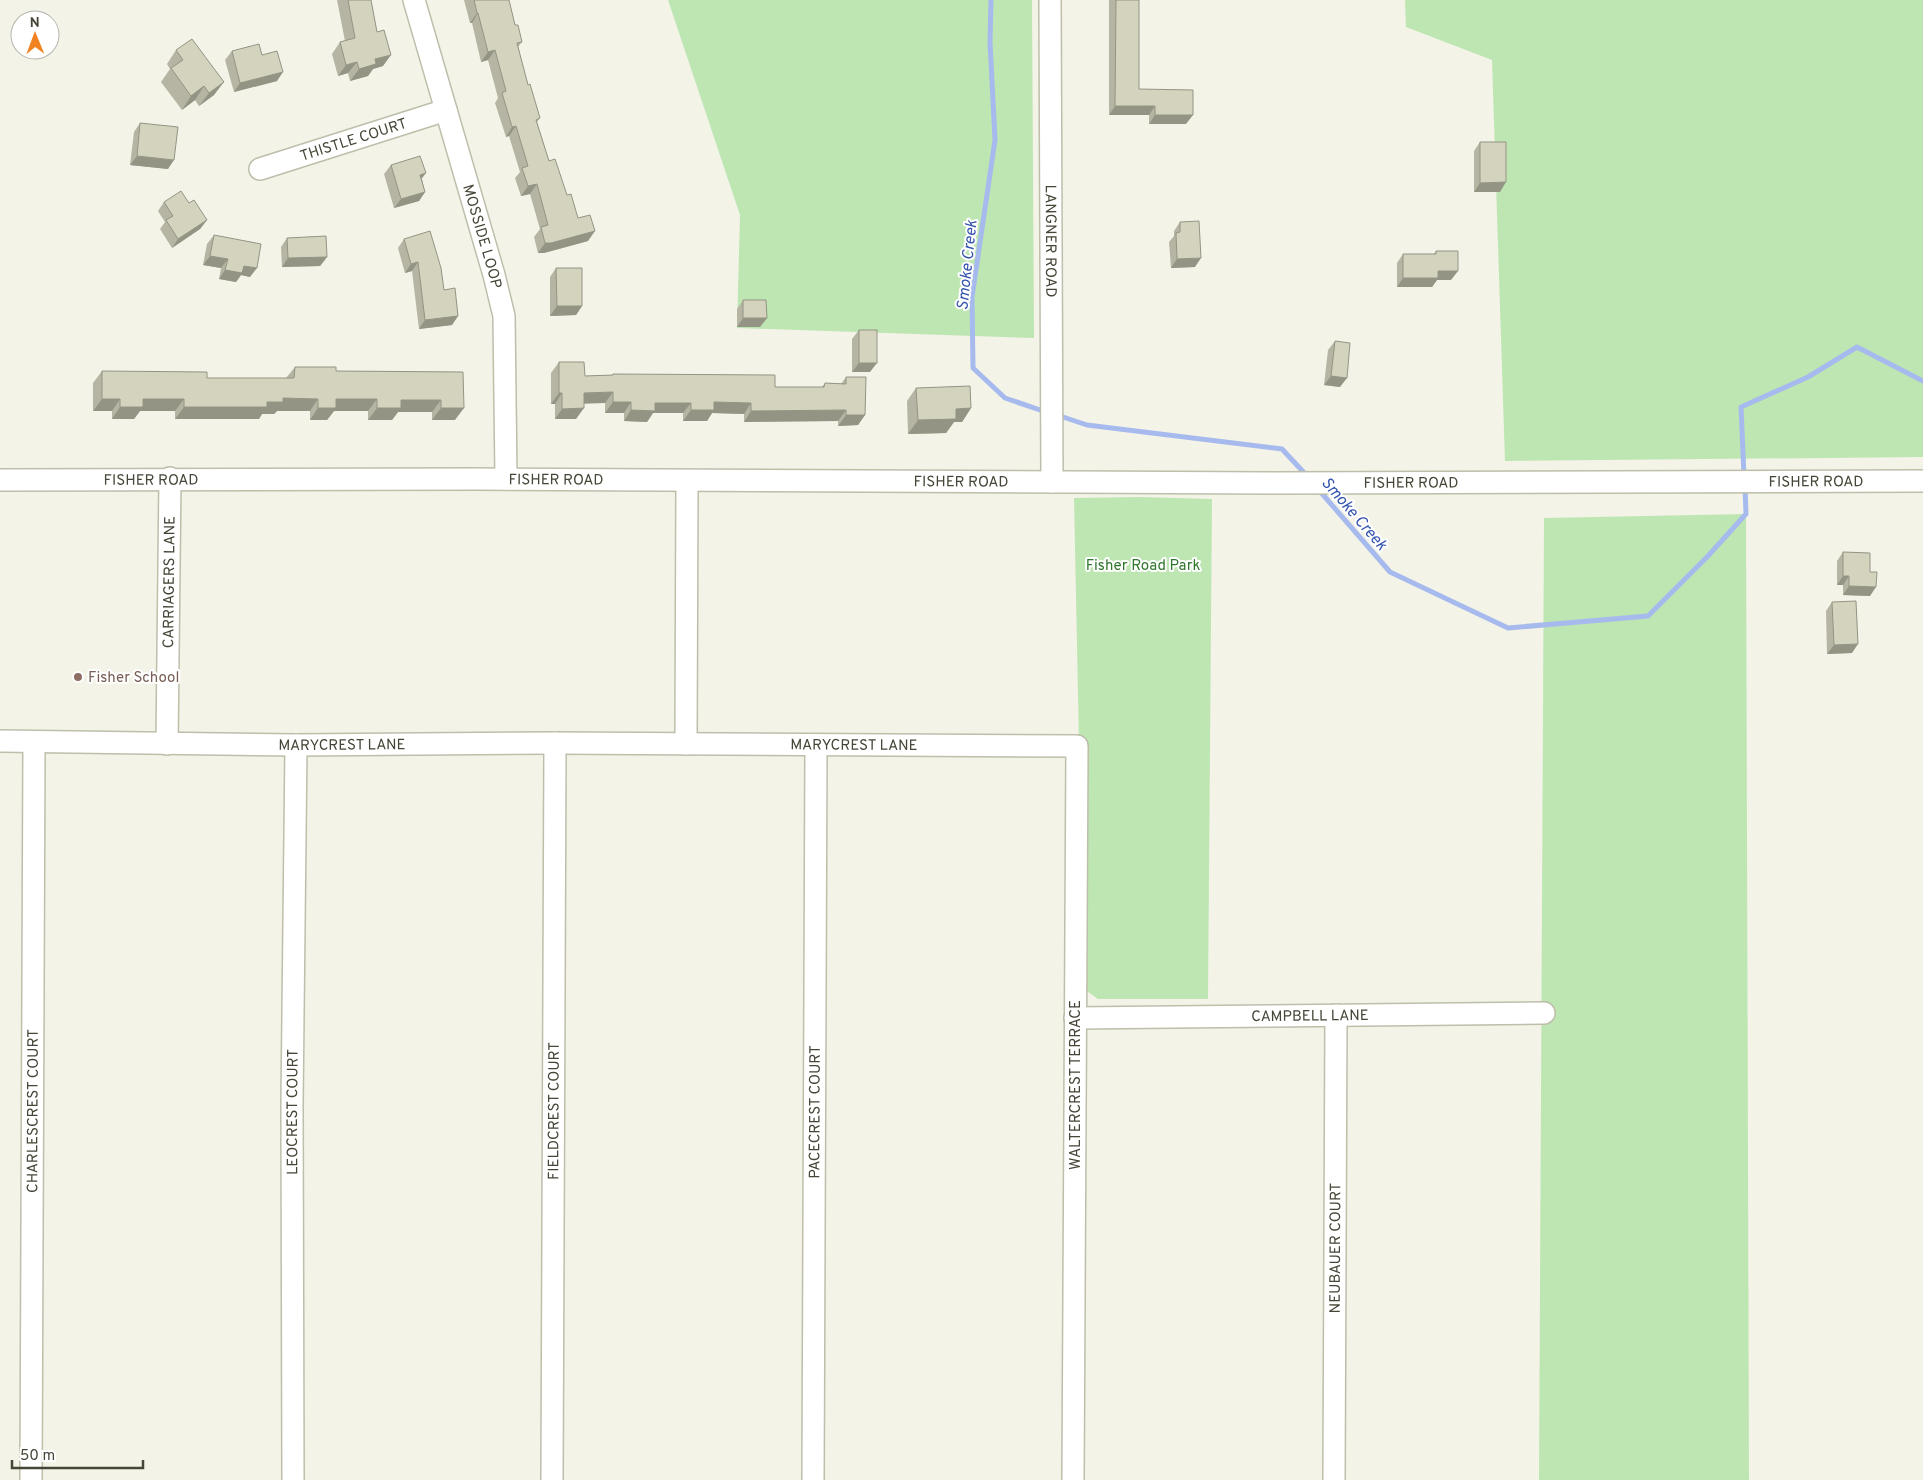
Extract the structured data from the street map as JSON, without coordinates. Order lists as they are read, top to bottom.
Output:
{
  "streets": {
    "street": [
      "THISTLE COURT",
      "MOSSIDE LOOP",
      "LANGNER ROAD",
      "FISHER ROAD",
      "CARRIAGERS LANE",
      "MARYCREST LANE",
      "CAMPBELL LANE",
      "WALTERCREST TERRACE",
      "CHARLESCREST COURT",
      "FIELDCREST COURT",
      "PACECREST COURT",
      "LEOCREST COURT",
      "NEUBAUER COURT"
    ]
  },
  "crossings": [
    ["THISTLE COURT", "MOSSIDE LOOP"],
    ["MOSSIDE LOOP", "FISHER ROAD"],
    ["LANGNER ROAD", "FISHER ROAD"],
    ["FISHER ROAD", "CARRIAGERS LANE"],
    ["CARRIAGERS LANE", "MARYCREST LANE"],
    ["MARYCREST LANE", "WALTERCREST TERRACE"],
    ["MARYCREST LANE", "CHARLESCREST COURT"],
    ["MARYCREST LANE", "FIELDCREST COURT"],
    ["MARYCREST LANE", "PACECREST COURT"],
    ["MARYCREST LANE", "LEOCREST COURT"],
    ["CAMPBELL LANE", "WALTERCREST TERRACE"],
    ["CAMPBELL LANE", "NEUBAUER COURT"]
  ],
  "water": ["Smoke Creek"],
  "parks": ["Fisher Road Park"],
  "places": ["Fisher School"],
  "scale_bar": "50 m",
  "north": "top"
}
